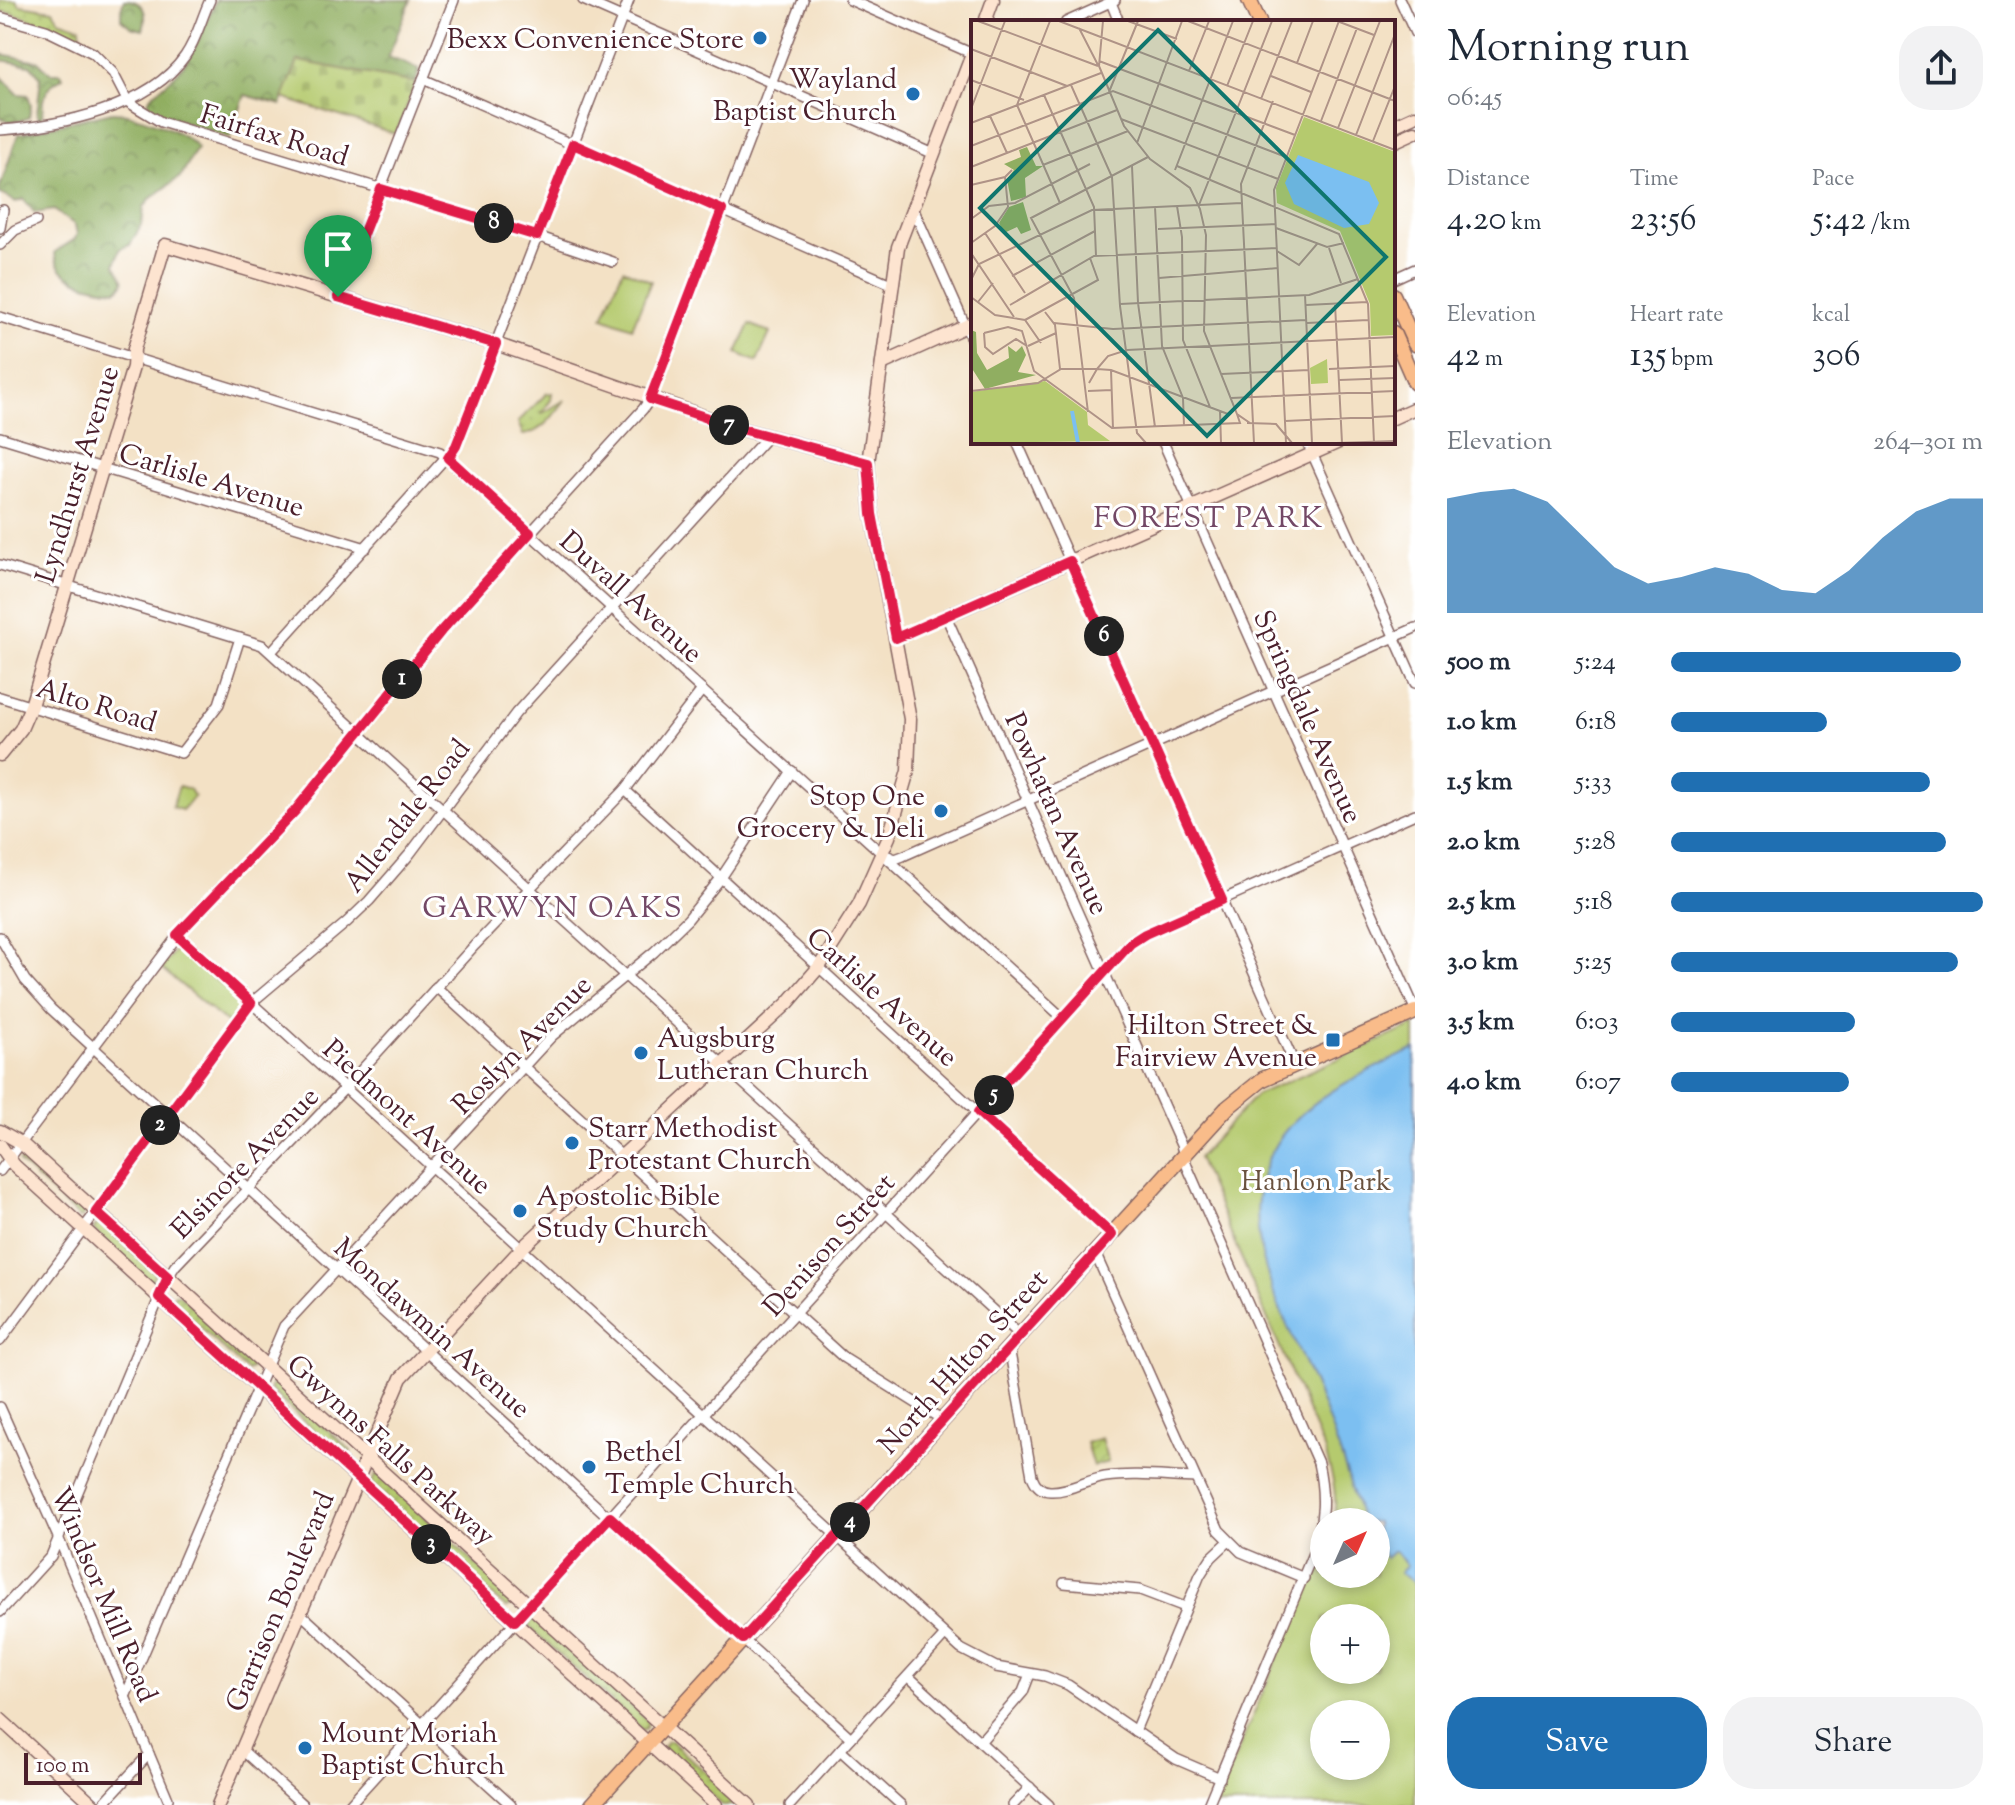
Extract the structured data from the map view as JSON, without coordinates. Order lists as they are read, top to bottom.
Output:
{
  "streets": {
    "main road": [
      "Lyndhurst Avenue",
      "North Hilton Street",
      "Gwynns Falls Parkway",
      "Garrison Boulevard"
    ],
    "street": [
      "Fairfax Road",
      "Carlisle Avenue",
      "Duvall Avenue",
      "Alto Road",
      "Springdale Avenue",
      "Powhatan Avenue",
      "Allendale Road",
      "Roslyn Avenue",
      "Piedmont Avenue",
      "Elsinore Avenue",
      "Denison Street",
      "Mondawmin Avenue",
      "Windsor Mill Road"
    ]
  },
  "crossings": [
    ["Lyndhurst Avenue", "Carlisle Avenue"],
    ["Lyndhurst Avenue", "Duvall Avenue"],
    ["Lyndhurst Avenue", "Alto Road"],
    ["Carlisle Avenue", "Roslyn Avenue"],
    ["Carlisle Avenue", "Elsinore Avenue"],
    ["Carlisle Avenue", "Denison Street"],
    ["Carlisle Avenue", "North Hilton Street"],
    ["Carlisle Avenue", "Garrison Boulevard"],
    ["Duvall Avenue", "Allendale Road"],
    ["Duvall Avenue", "Roslyn Avenue"],
    ["Duvall Avenue", "Elsinore Avenue"],
    ["Duvall Avenue", "Denison Street"],
    ["Duvall Avenue", "Garrison Boulevard"],
    ["Springdale Avenue", "Denison Street"],
    ["Springdale Avenue", "North Hilton Street"],
    ["Powhatan Avenue", "Denison Street"],
    ["Powhatan Avenue", "North Hilton Street"],
    ["Allendale Road", "Piedmont Avenue"],
    ["Allendale Road", "Mondawmin Avenue"],
    ["Allendale Road", "Gwynns Falls Parkway"],
    ["Roslyn Avenue", "Piedmont Avenue"],
    ["Roslyn Avenue", "Mondawmin Avenue"],
    ["Roslyn Avenue", "Gwynns Falls Parkway"],
    ["Roslyn Avenue", "Windsor Mill Road"],
    ["Piedmont Avenue", "Elsinore Avenue"],
    ["Piedmont Avenue", "Denison Street"],
    ["Piedmont Avenue", "North Hilton Street"],
    ["Piedmont Avenue", "Garrison Boulevard"],
    ["Elsinore Avenue", "Mondawmin Avenue"],
    ["Elsinore Avenue", "Gwynns Falls Parkway"],
    ["Elsinore Avenue", "Windsor Mill Road"],
    ["Denison Street", "Mondawmin Avenue"],
    ["Denison Street", "Gwynns Falls Parkway"],
    ["Mondawmin Avenue", "North Hilton Street"],
    ["Mondawmin Avenue", "Garrison Boulevard"],
    ["North Hilton Street", "Gwynns Falls Parkway"],
    ["Gwynns Falls Parkway", "Garrison Boulevard"]
  ],
  "districts": ["FOREST PARK", "GARWYN OAKS"],
  "parks": ["Hanlon Park"],
  "places": {
    "other": [
      "Bexx Convenience Store",
      "Wayland Baptist Church",
      "Stop One Grocery & Deli",
      "Augsburg Lutheran Church",
      "Starr Methodist Protestant Church",
      "Apostolic Bible Study Church",
      "Bethel Temple Church",
      "Mount Moriah Baptist Church"
    ],
    "transit": ["Hilton Street & Fairview Avenue"]
  },
  "scale_bar": "100 m",
  "north": "top right",
  "page": {
    "heading": ["Morning run", "06:45"],
    "stats": [
      ["Distance", "4.20 km"],
      ["Time", "23:56"],
      ["Pace", "5:42 /km"],
      ["Elevation", "42 m"],
      ["Heart rate", "135 bpm"],
      ["kcal", "306"]
    ],
    "pins": [
      "8",
      "7",
      "6",
      "1",
      "5",
      "2",
      "4",
      "3"
    ],
    "chart": ["Elevation", "264–301 m"],
    "list": [
      {
        "name": "500 m",
        "note": "5:24"
      },
      {
        "name": "1.0 km",
        "note": "6:18"
      },
      {
        "name": "1.5 km",
        "note": "5:33"
      },
      {
        "name": "2.0 km",
        "note": "5:28"
      },
      {
        "name": "2.5 km",
        "note": "5:18"
      },
      {
        "name": "3.0 km",
        "note": "5:25"
      },
      {
        "name": "3.5 km",
        "note": "6:03"
      },
      {
        "name": "4.0 km",
        "note": "6:07"
      }
    ],
    "map_buttons": ["+", "−"],
    "buttons": ["Save", "Share"],
    "scale": "100 m"
  }
}
